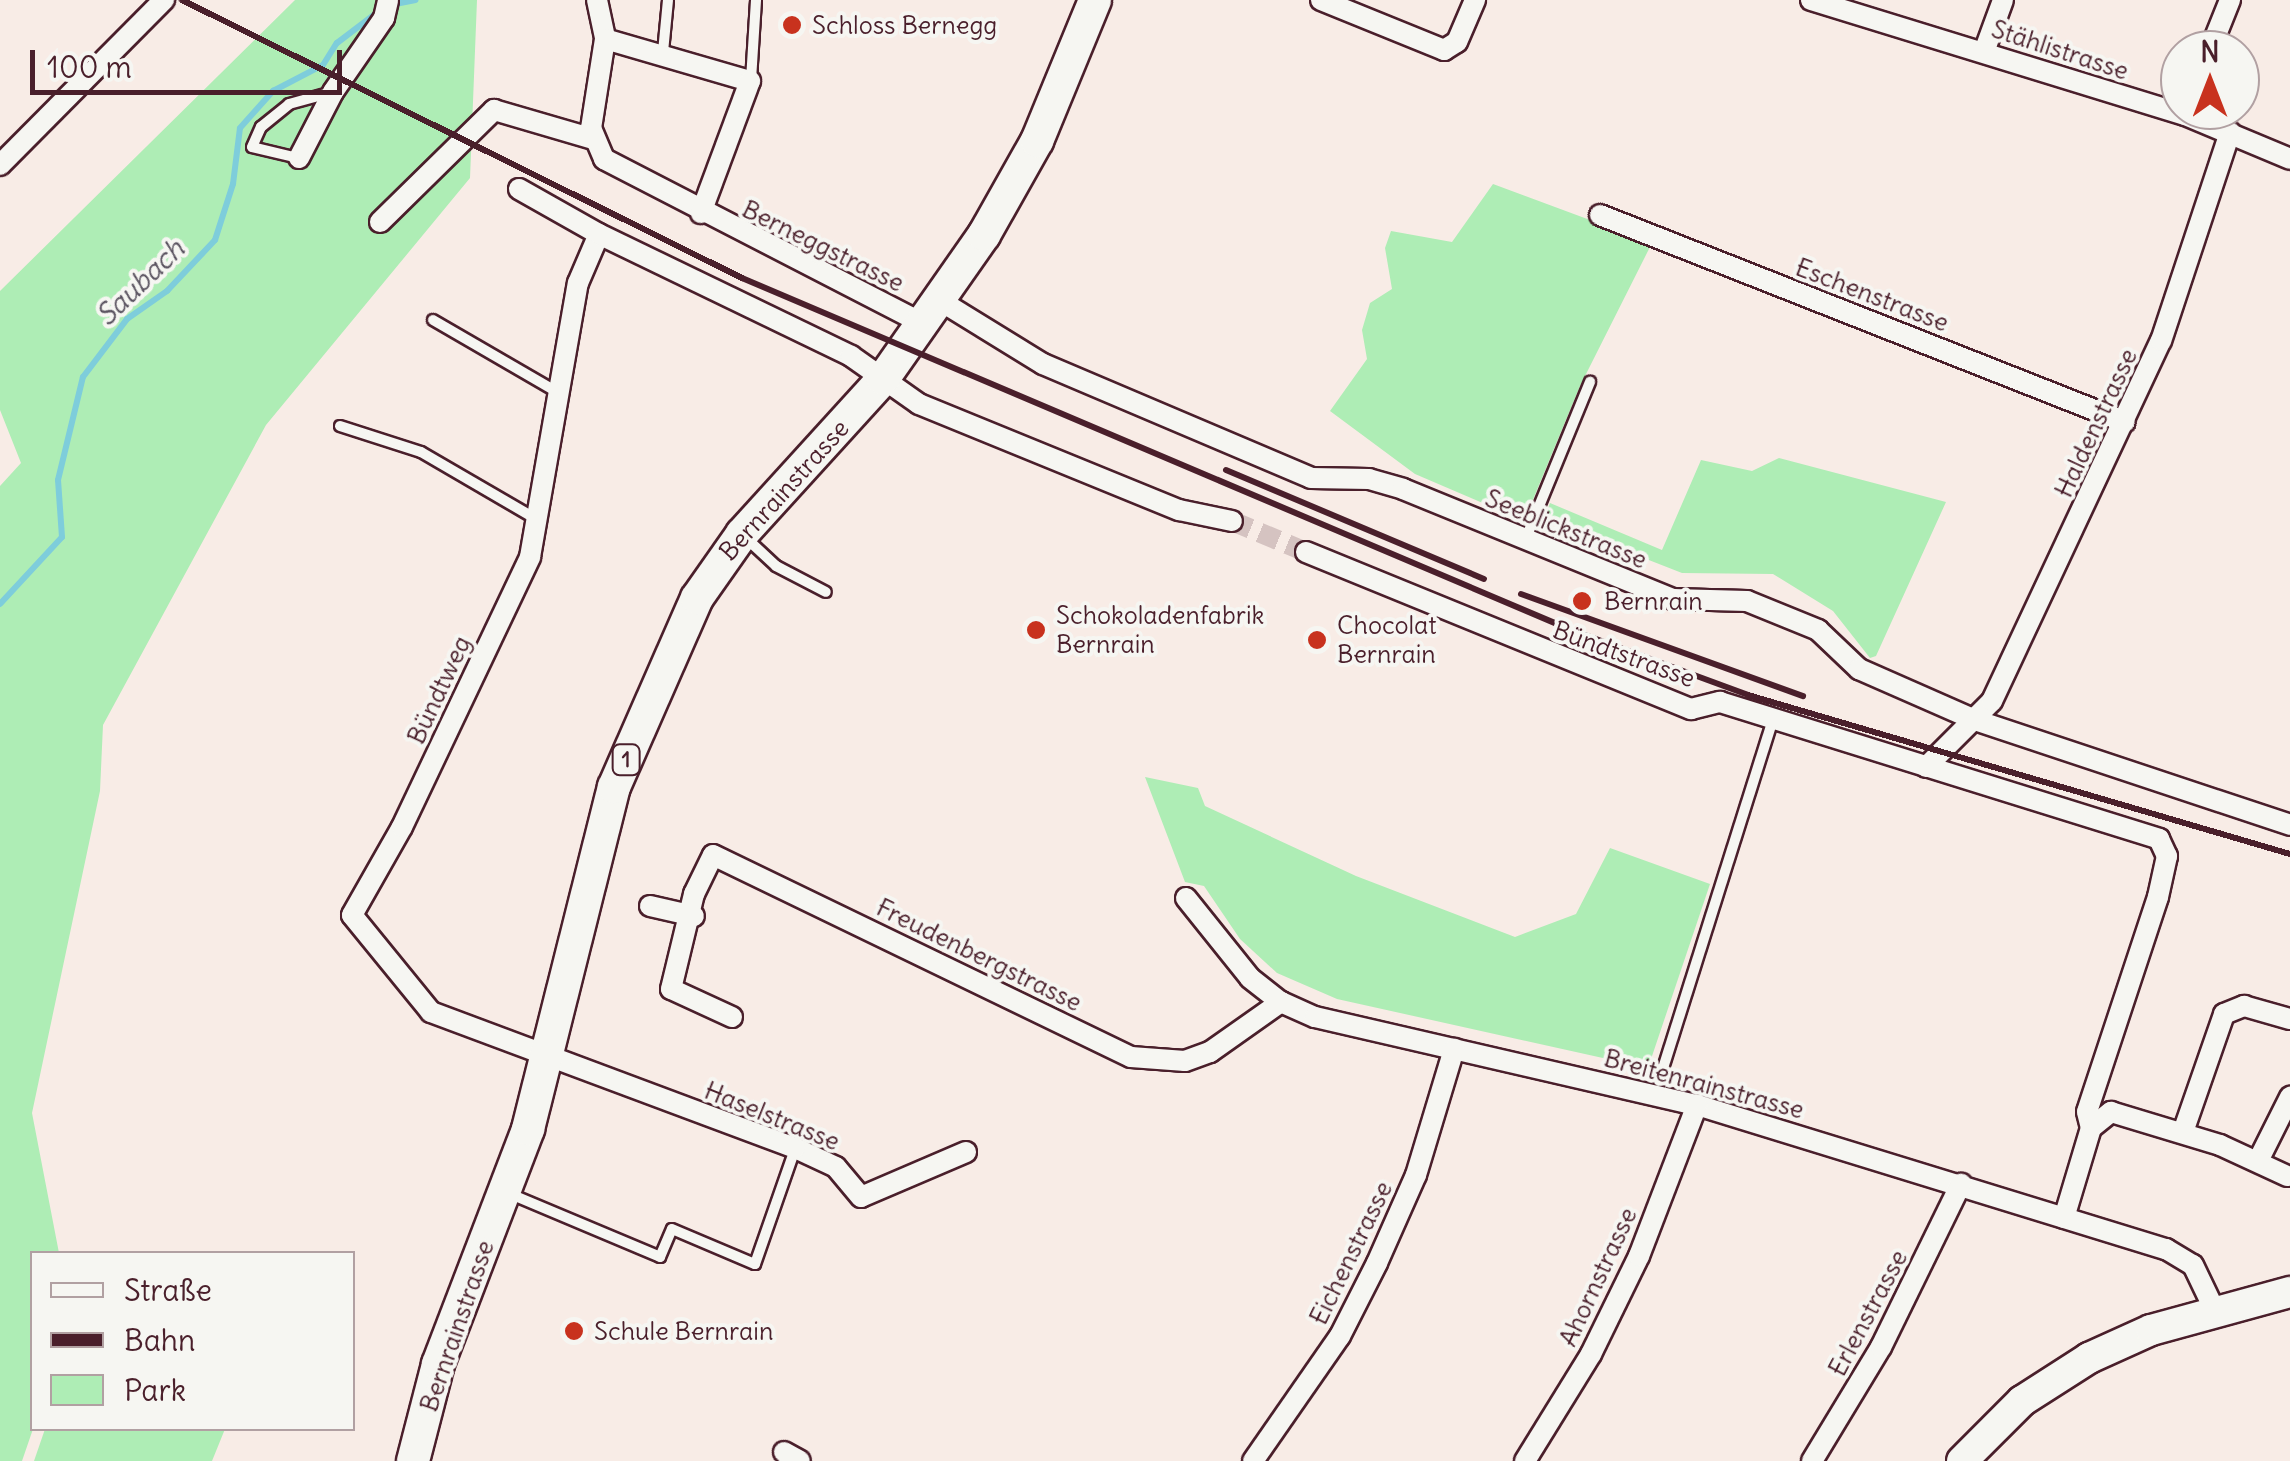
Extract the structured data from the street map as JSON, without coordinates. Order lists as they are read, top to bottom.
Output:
{
  "streets": {
    "main road": ["Bernrainstrasse", "1"],
    "street": [
      "Stählistrasse",
      "Berneggstrasse",
      "Eschenstrasse",
      "Haldenstrasse",
      "Seeblickstrasse",
      "Bündtstrasse",
      "Bündtweg",
      "Freudenbergstrasse",
      "Breitenrainstrasse",
      "Haselstrasse",
      "Eichenstrasse",
      "Ahornstrasse",
      "Erlenstrasse"
    ]
  },
  "crossings": [
    ["Stählistrasse", "Haldenstrasse"],
    ["Berneggstrasse", "Bernrainstrasse"],
    ["Berneggstrasse", "Seeblickstrasse"],
    ["Eschenstrasse", "Haldenstrasse"],
    ["Haldenstrasse", "Seeblickstrasse"],
    ["Bernrainstrasse", "Seeblickstrasse"],
    ["Bernrainstrasse", "Bündtweg"],
    ["Bernrainstrasse", "Haselstrasse"],
    ["Bündtstrasse", "Breitenrainstrasse"],
    ["Bündtweg", "Haselstrasse"],
    ["Freudenbergstrasse", "Breitenrainstrasse"],
    ["Breitenrainstrasse", "Eichenstrasse"],
    ["Breitenrainstrasse", "Ahornstrasse"],
    ["Breitenrainstrasse", "Erlenstrasse"]
  ],
  "water": ["Saubach"],
  "places": [
    "Schloss Bernegg",
    "Bernrain",
    "Schokoladenfabrik Bernrain",
    "Chocolat Bernrain",
    "Schule Bernrain"
  ],
  "legend": ["Straße", "Bahn", "Park"],
  "scale_bar": "100 m",
  "north": "top"
}
